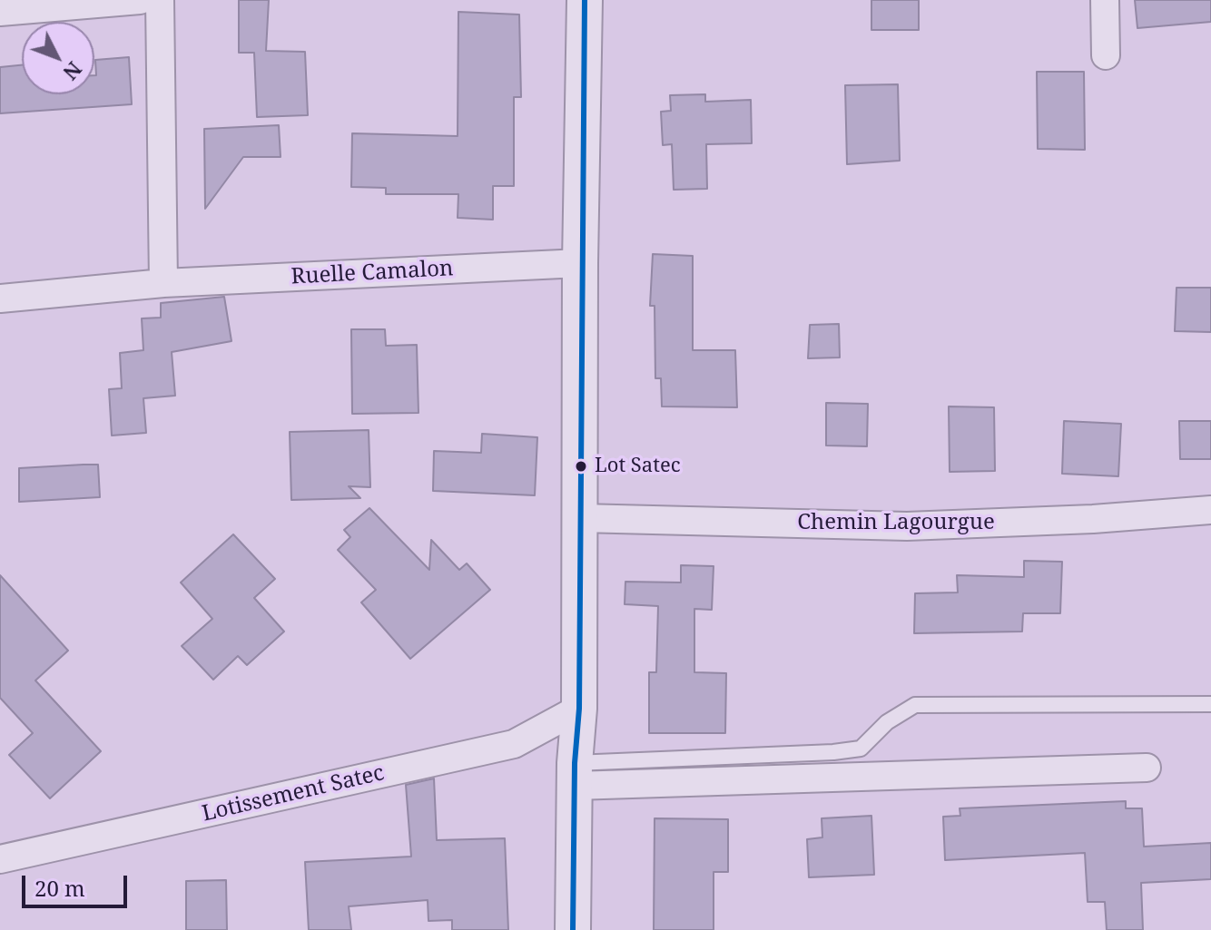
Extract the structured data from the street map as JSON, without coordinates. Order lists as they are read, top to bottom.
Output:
{
  "streets": {
    "street": ["Ruelle Camalon", "Chemin Lagourgue", "Lotissement Satec"]
  },
  "places": ["Lot Satec"],
  "scale_bar": "20 m",
  "north": "bottom right"
}
